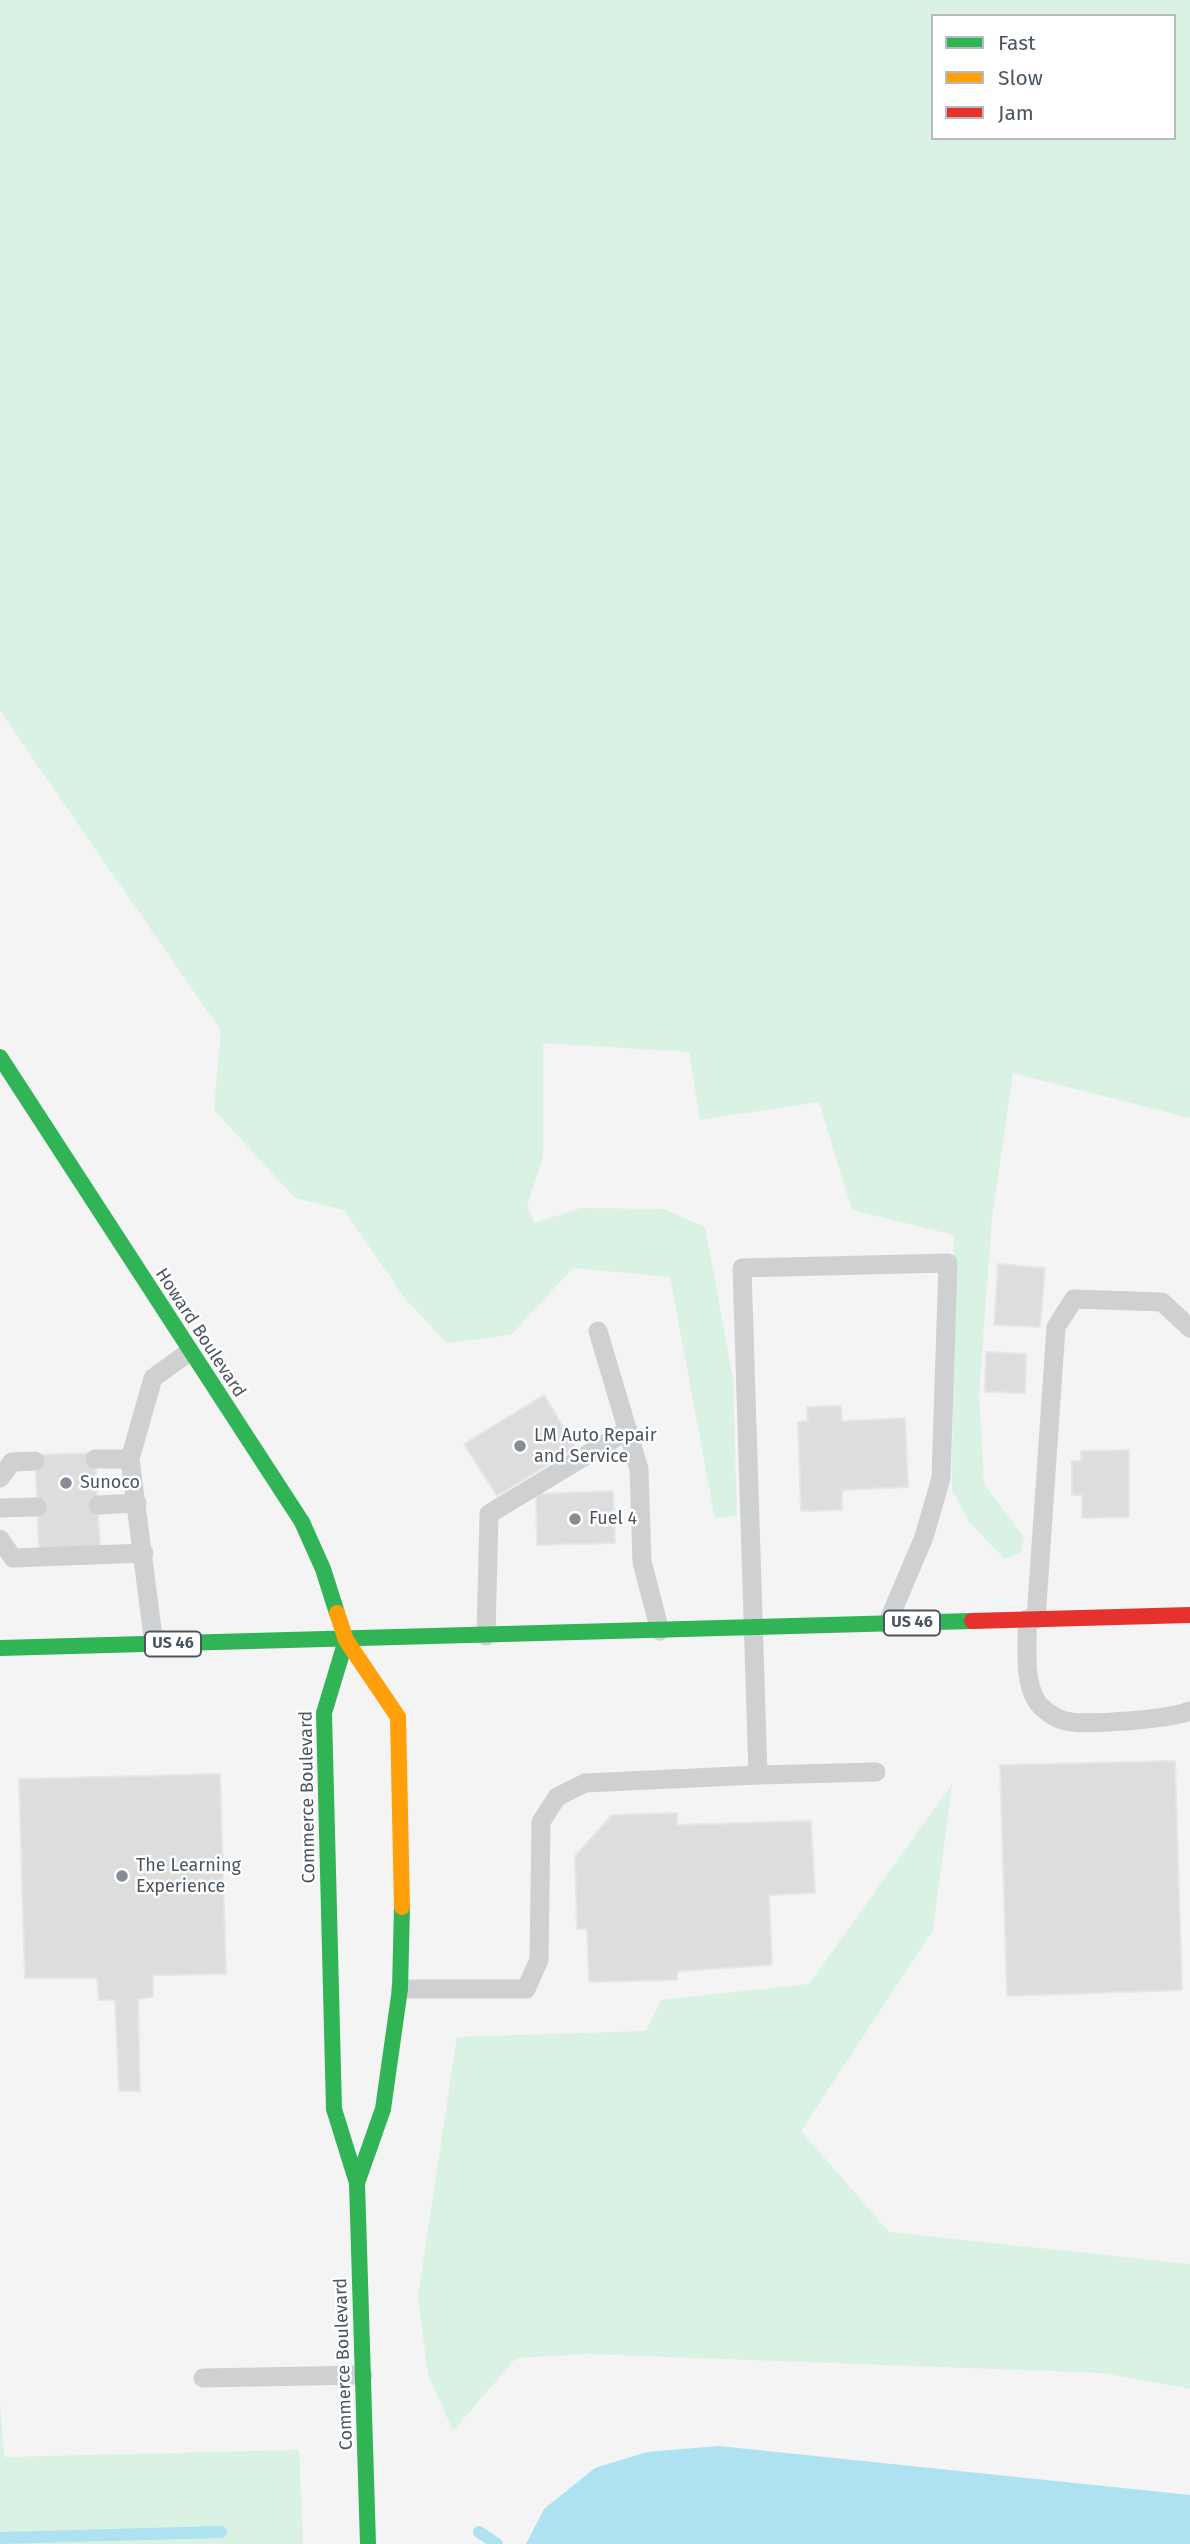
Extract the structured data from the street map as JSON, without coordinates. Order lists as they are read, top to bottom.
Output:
{
  "streets": {
    "main road": ["Howard Boulevard", "US 46", "Commerce Boulevard"]
  },
  "crossings": [
    ["Howard Boulevard", "US 46"],
    ["Howard Boulevard", "Commerce Boulevard"],
    ["US 46", "Commerce Boulevard"]
  ],
  "places": [
    "LM Auto Repair and Service",
    "Sunoco",
    "Fuel 4",
    "The Learning Experience"
  ],
  "legend": ["Fast", "Slow", "Jam"]
}
